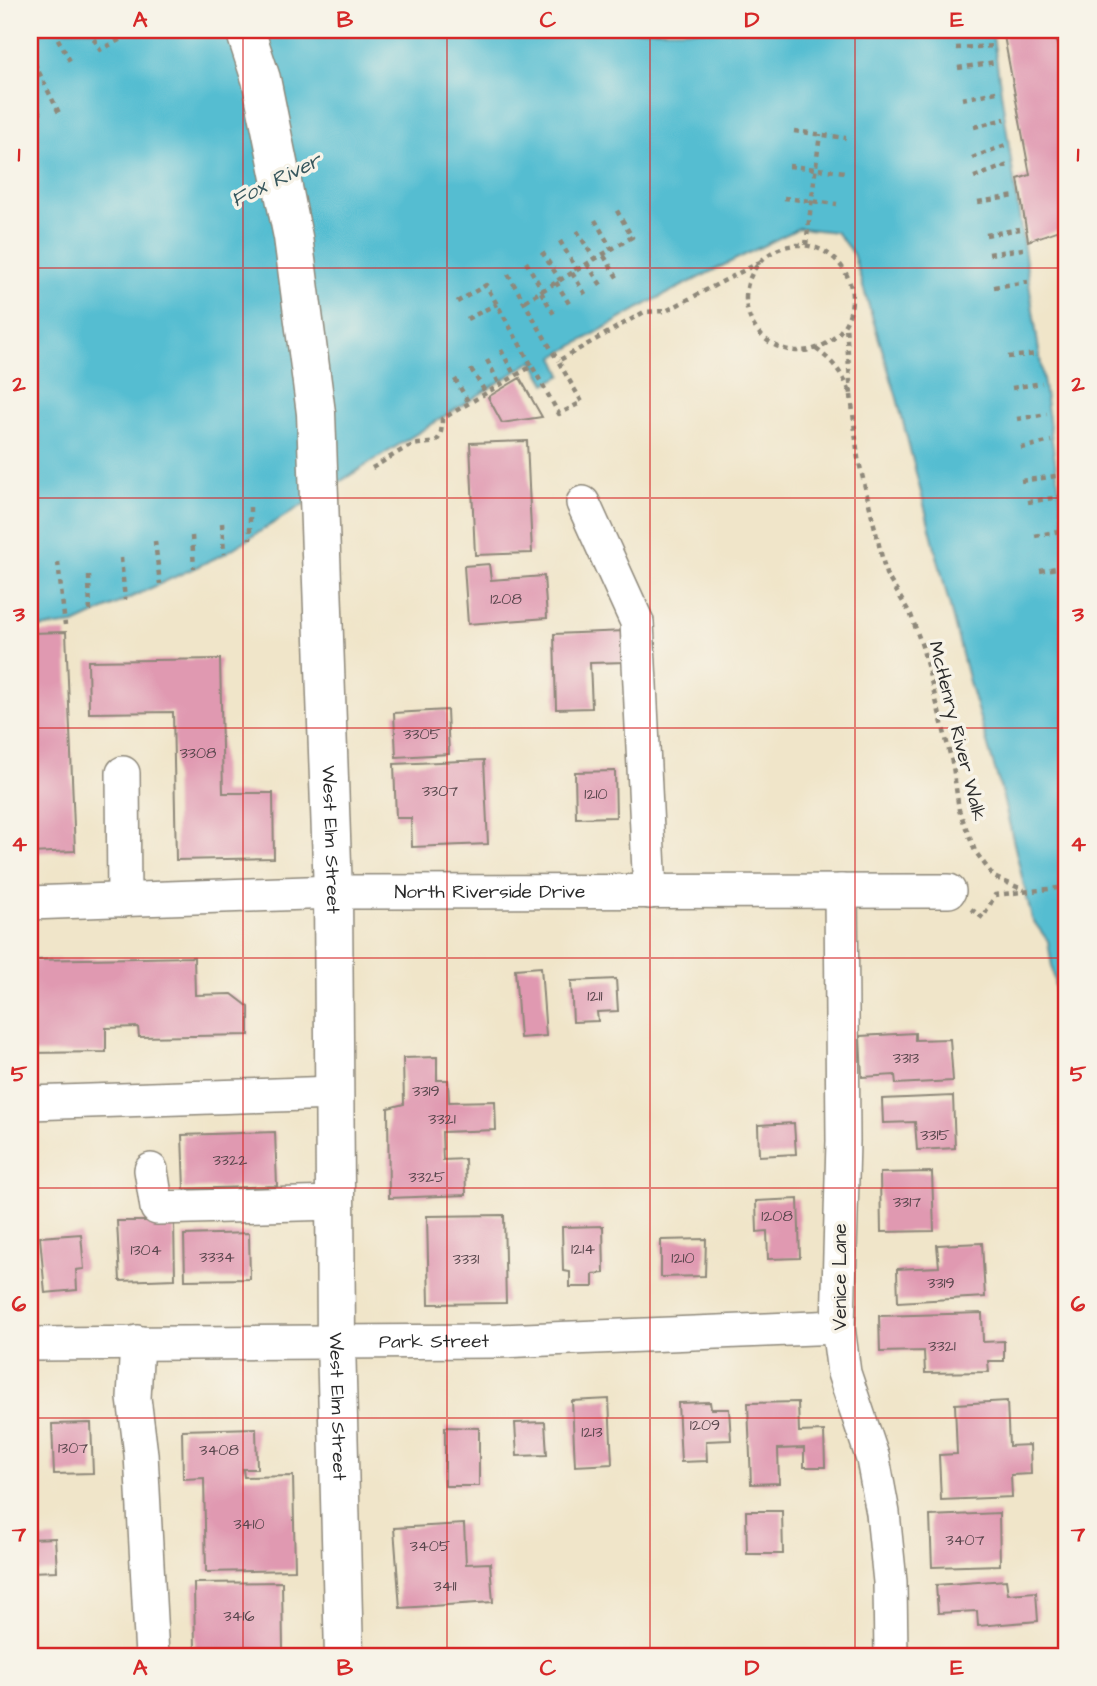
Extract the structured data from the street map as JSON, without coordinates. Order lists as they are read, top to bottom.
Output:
{
  "streets": {
    "main road": ["West Elm Street"],
    "street": ["North Riverside Drive", "Venice Lane", "Park Street"],
    "path": ["McHenry River Walk"]
  },
  "crossings": [
    ["West Elm Street", "North Riverside Drive"],
    ["West Elm Street", "Park Street"],
    ["North Riverside Drive", "Venice Lane"],
    ["Venice Lane", "Park Street"]
  ],
  "water": ["Fox River"],
  "house_numbers": [
    "1208",
    "3305",
    "3308",
    "3307",
    "1210",
    "1211",
    "3313",
    "3319",
    "3321",
    "3315",
    "3322",
    "3325",
    "3317",
    "1208",
    "1214",
    "1304",
    "3334",
    "1210",
    "3331",
    "3319",
    "3321",
    "1209",
    "1213",
    "1307",
    "3408",
    "3410",
    "3407",
    "3405",
    "3411",
    "3416"
  ],
  "grid": {
    "columns": [
      "A",
      "B",
      "C",
      "D",
      "E"
    ],
    "rows": [
      "1",
      "2",
      "3",
      "4",
      "5",
      "6",
      "7"
    ]
  }
}
